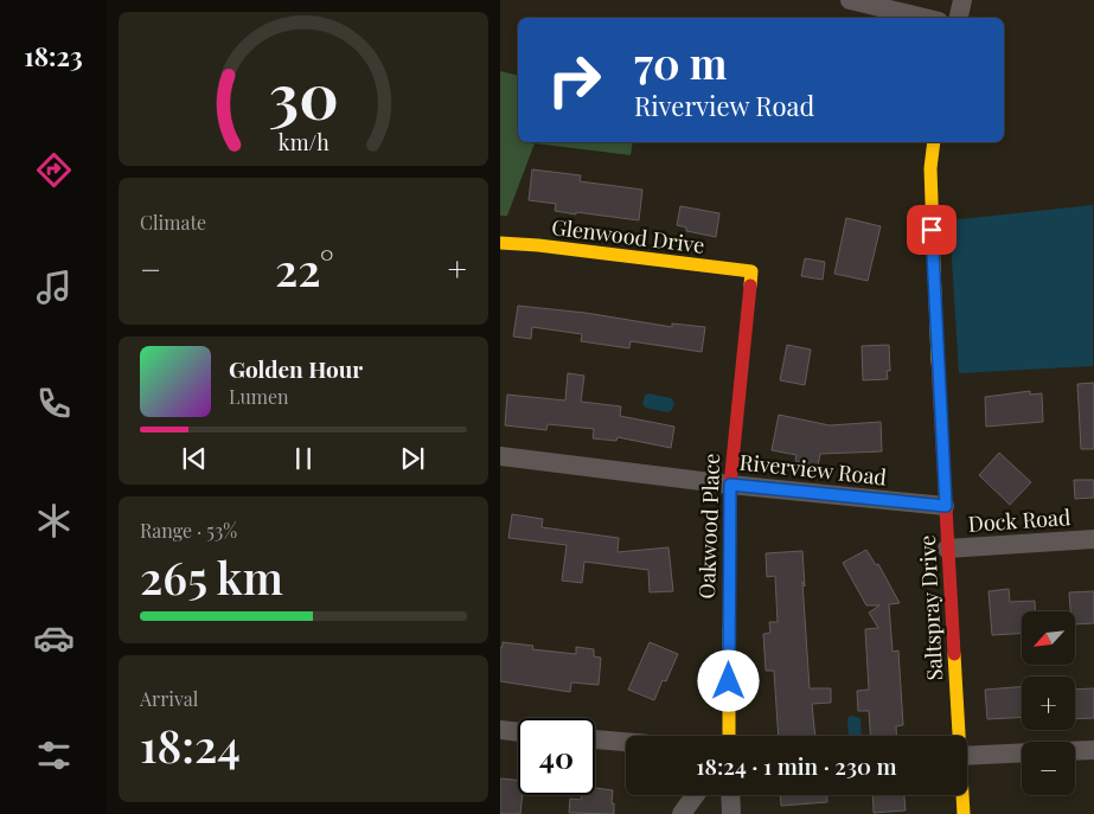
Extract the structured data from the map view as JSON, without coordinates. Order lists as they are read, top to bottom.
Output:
{
  "streets": {
    "street": [
      "Glenwood Drive",
      "Riverview Road",
      "Dock Road",
      "Oakwood Place",
      "Saltspray Drive"
    ]
  },
  "crossings": [
    ["Glenwood Drive", "Oakwood Place"],
    ["Riverview Road", "Oakwood Place"],
    ["Riverview Road", "Saltspray Drive"],
    ["Dock Road", "Saltspray Drive"]
  ],
  "north": "bottom left",
  "page": {
    "tabs": "18:23",
    "turn": ["70 m", "Riverview Road"],
    "tile": [
      "Climate",
      ["Range · 53%", "265 km"],
      ["Arrival", "18:24"]
    ],
    "heat": ["−", "22°", "+"],
    "song": ["Golden Hour", "Lumen"],
    "map_buttons": ["+", "−"],
    "limit": "40",
    "trip": "18:24 · 1 min · 230 m",
    "gauge": ["30", "km/h"]
  }
}
